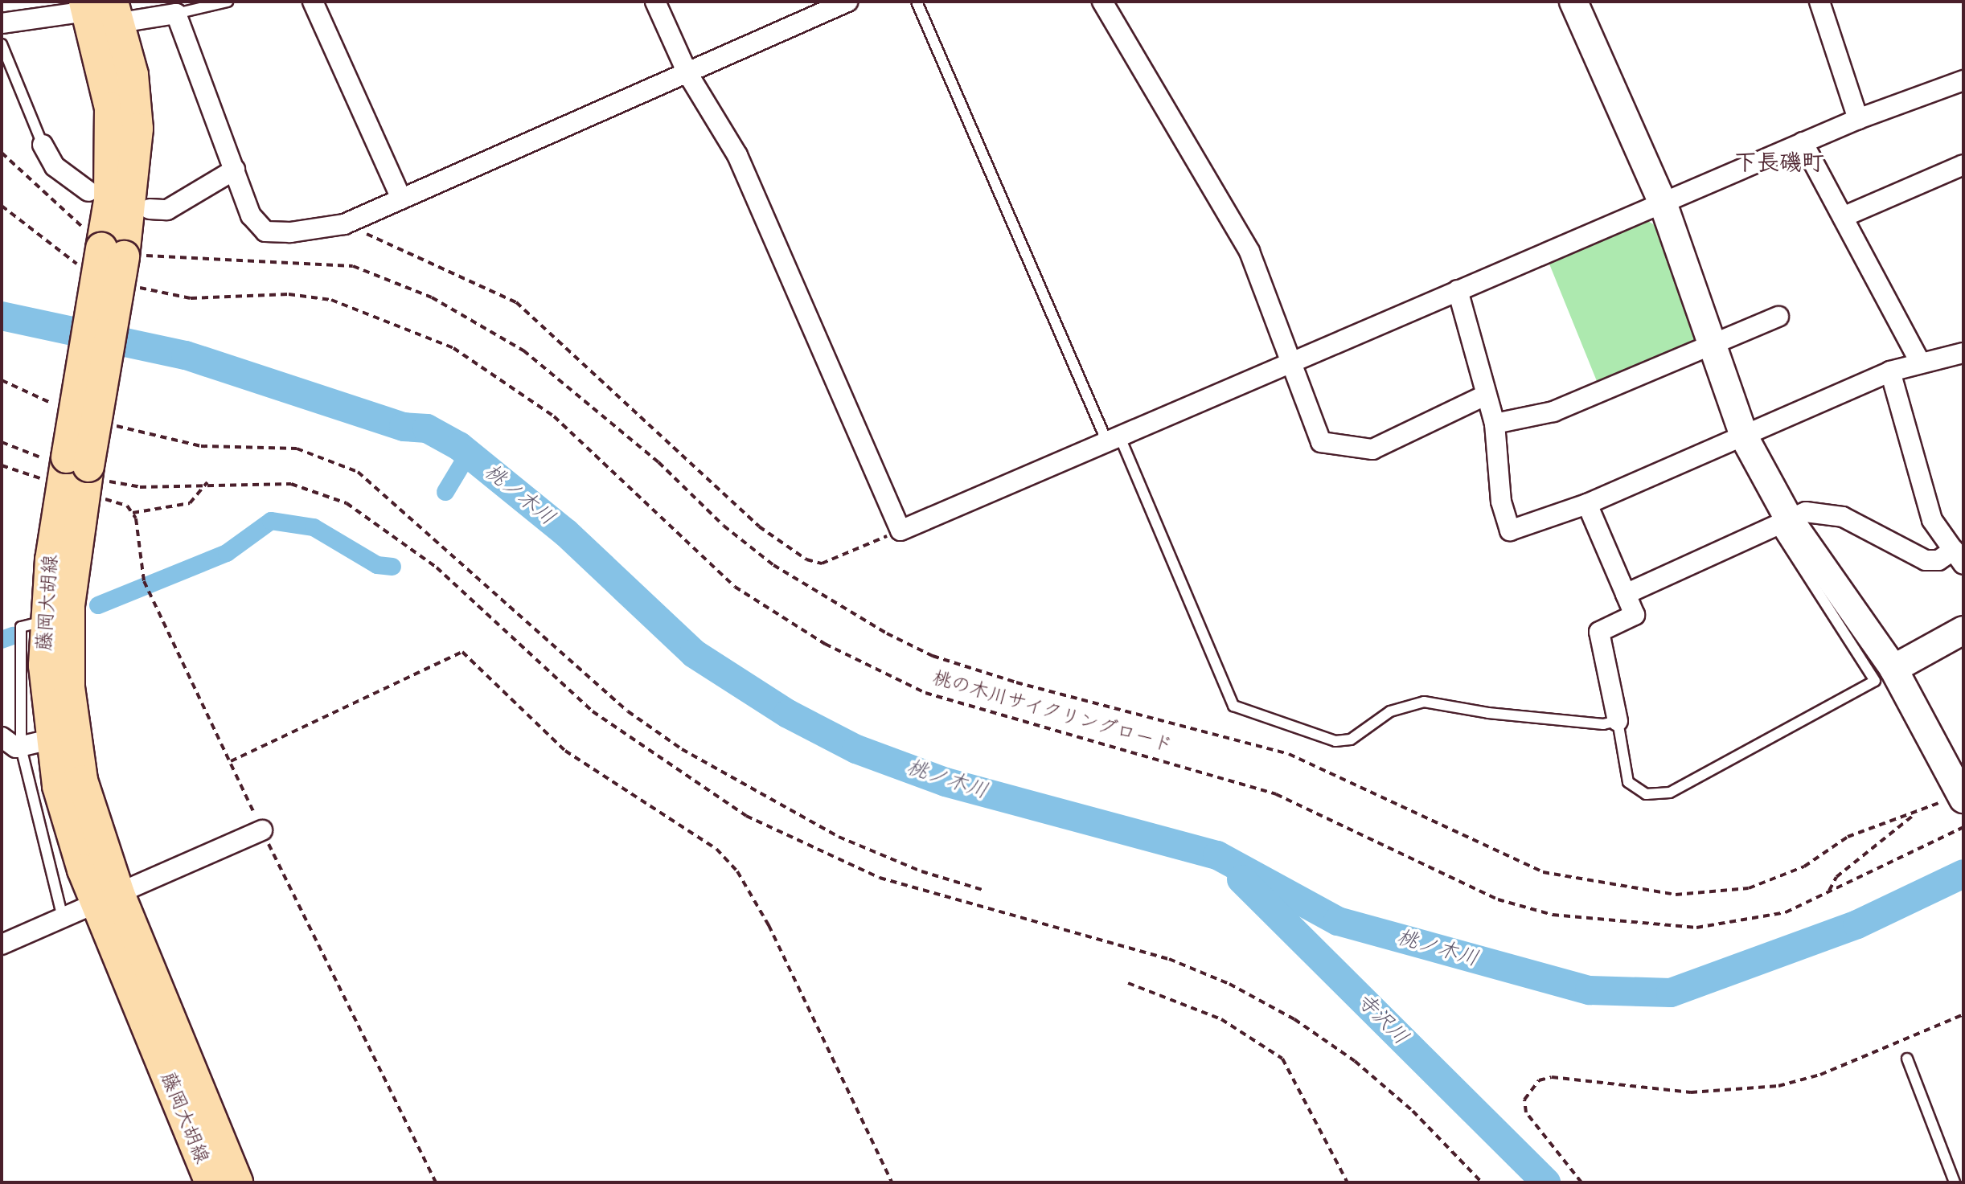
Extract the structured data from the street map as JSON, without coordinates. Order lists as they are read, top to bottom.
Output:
{
  "streets": {
    "main road": ["藤岡大胡線"],
    "path": ["桃の木川サイクリングロード"]
  },
  "crossings": [
    ["藤岡大胡線", "桃の木川サイクリングロード"]
  ],
  "districts": ["下長磯町"],
  "water": ["桃ノ木川", "寺沢川"]
}
